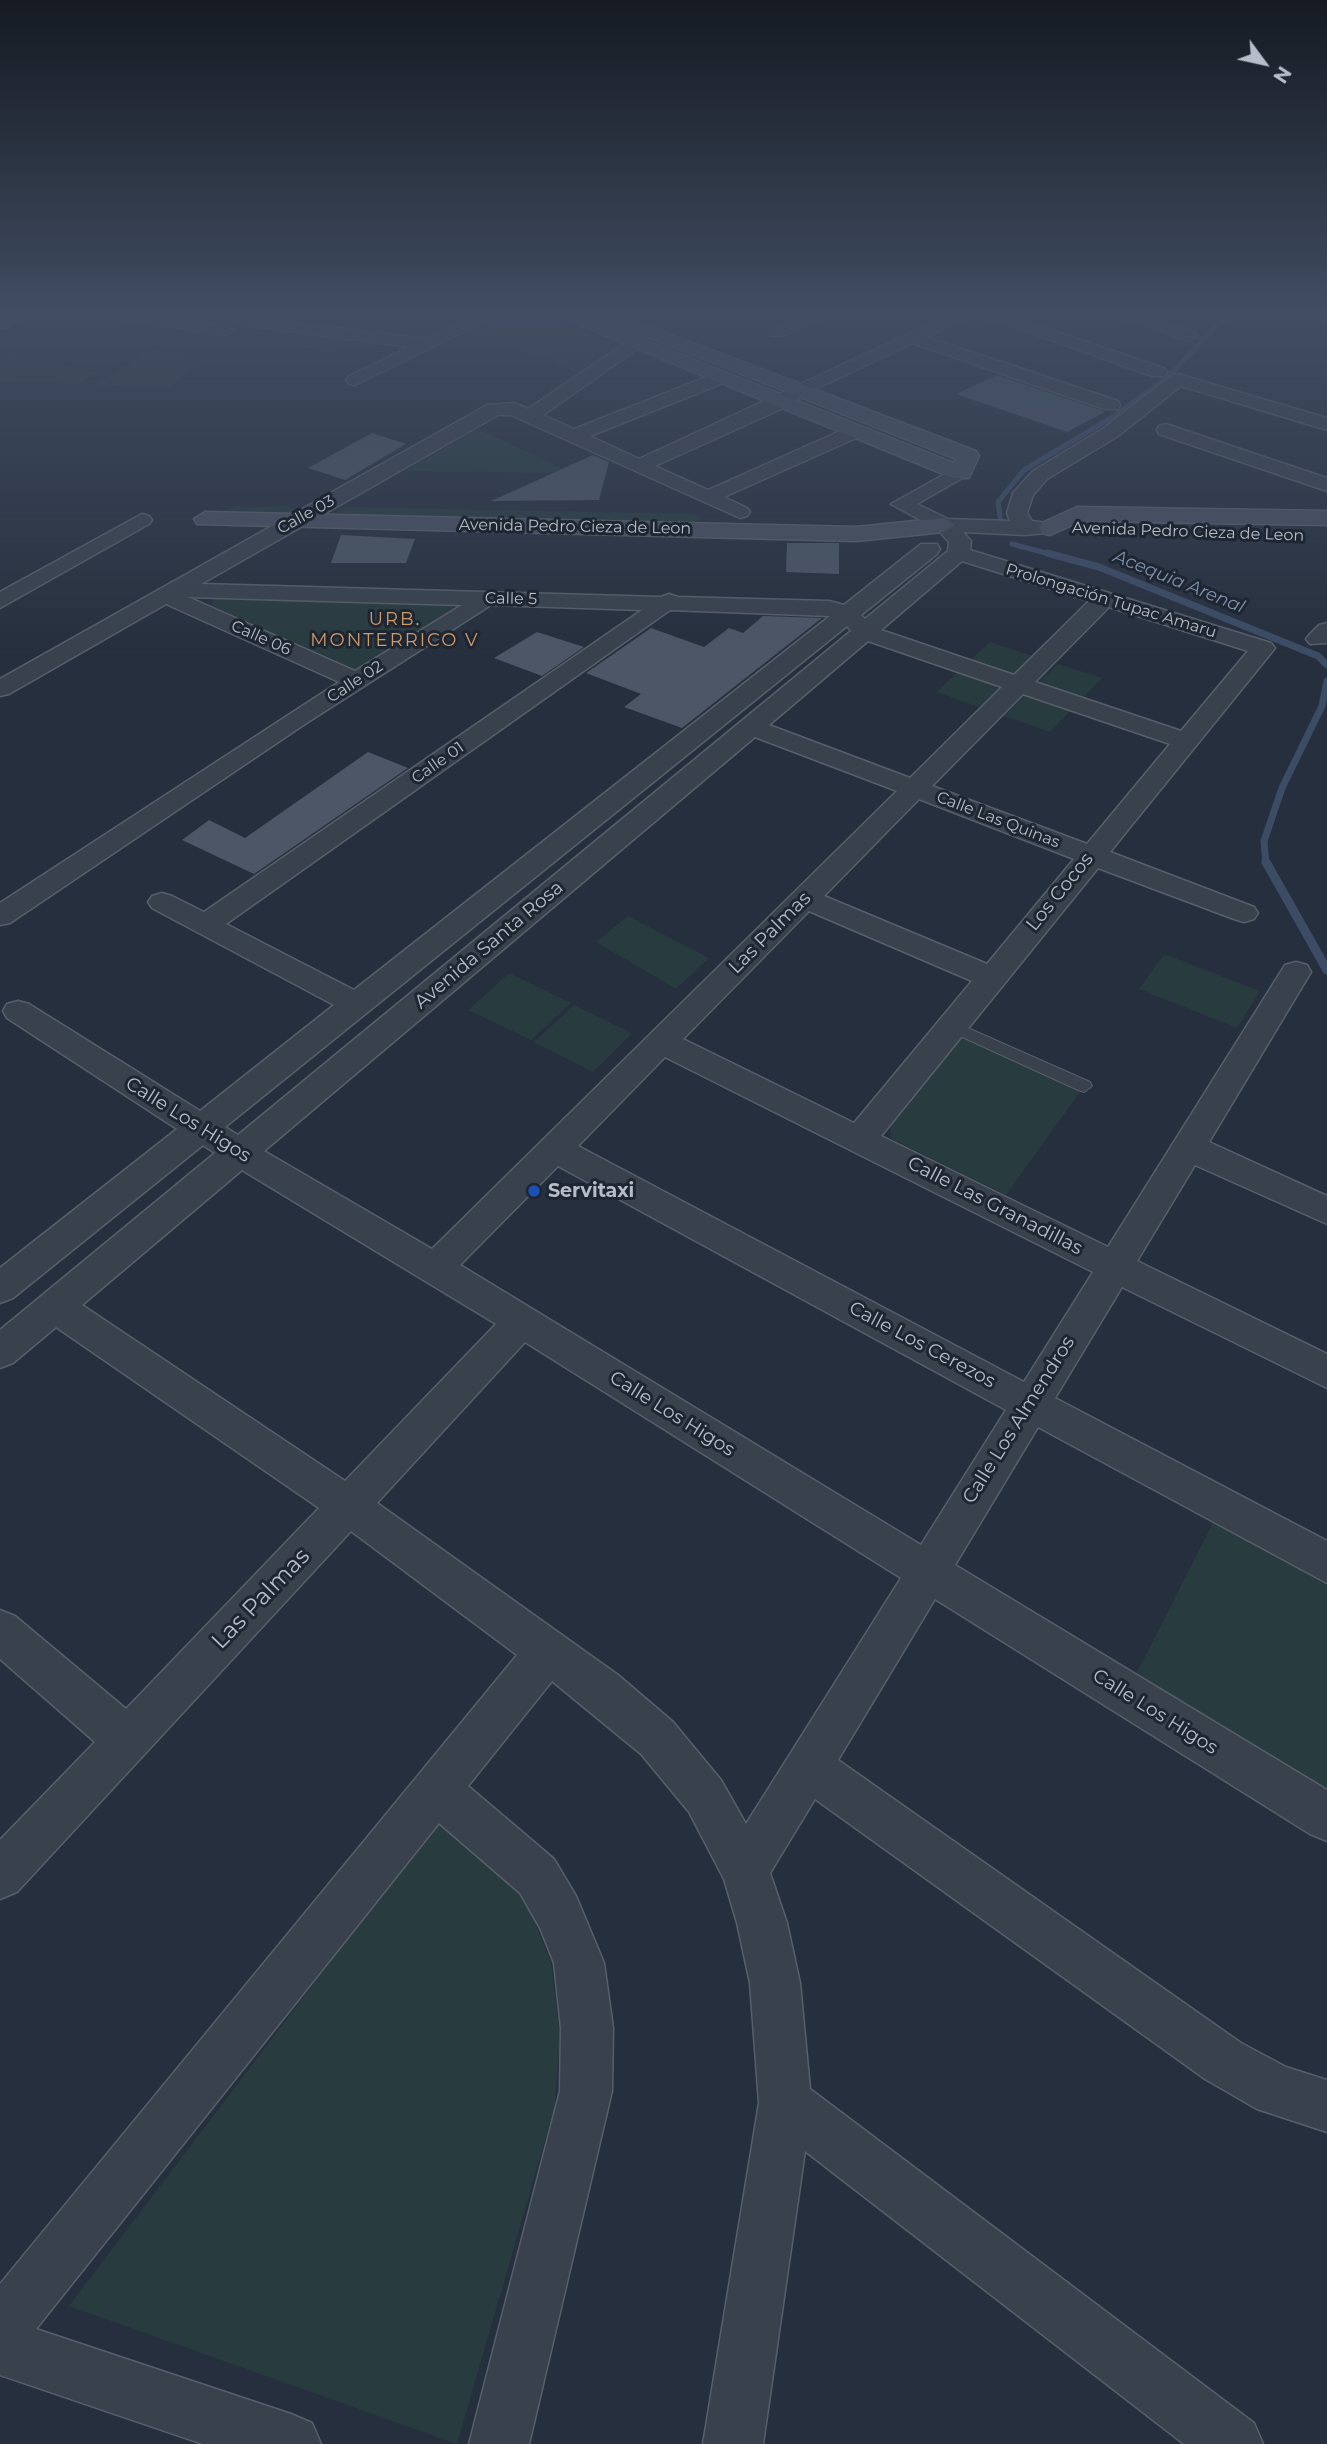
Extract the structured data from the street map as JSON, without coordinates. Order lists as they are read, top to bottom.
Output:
{
  "streets": {
    "street": [
      "Calle 03",
      "Avenida Pedro Cieza de Leon",
      "Calle 5",
      "Prolongación Tupac Amaru",
      "Calle 06",
      "Calle 02",
      "Calle 01",
      "Calle Las Quinas",
      "Los Cocos",
      "Las Palmas",
      "Avenida Santa Rosa",
      "Calle Los Higos",
      "Calle Las Granadillas",
      "Calle Los Cerezos",
      "Calle Los Almendros"
    ]
  },
  "crossings": [
    ["Calle 03", "Avenida Pedro Cieza de Leon"],
    ["Calle 03", "Calle 5"],
    ["Calle 03", "Calle 06"],
    ["Avenida Pedro Cieza de Leon", "Prolongación Tupac Amaru"],
    ["Avenida Pedro Cieza de Leon", "Avenida Santa Rosa"],
    ["Calle 5", "Calle 06"],
    ["Calle 5", "Calle 02"],
    ["Calle 5", "Calle 01"],
    ["Calle 5", "Los Cocos"],
    ["Calle 5", "Las Palmas"],
    ["Calle 5", "Avenida Santa Rosa"],
    ["Prolongación Tupac Amaru", "Los Cocos"],
    ["Prolongación Tupac Amaru", "Las Palmas"],
    ["Prolongación Tupac Amaru", "Avenida Santa Rosa"],
    ["Calle 06", "Calle 02"],
    ["Calle Las Quinas", "Los Cocos"],
    ["Calle Las Quinas", "Las Palmas"],
    ["Calle Las Quinas", "Avenida Santa Rosa"],
    ["Los Cocos", "Calle Las Granadillas"],
    ["Las Palmas", "Calle Los Higos"],
    ["Las Palmas", "Calle Las Granadillas"],
    ["Las Palmas", "Calle Los Cerezos"],
    ["Avenida Santa Rosa", "Calle Los Higos"],
    ["Calle Los Higos", "Calle Los Almendros"],
    ["Calle Las Granadillas", "Calle Los Almendros"],
    ["Calle Los Cerezos", "Calle Los Almendros"]
  ],
  "districts": ["URB. MONTERRICO V"],
  "water": ["Acequia Arenal"],
  "places": ["Servitaxi"],
  "north": "bottom right"
}
